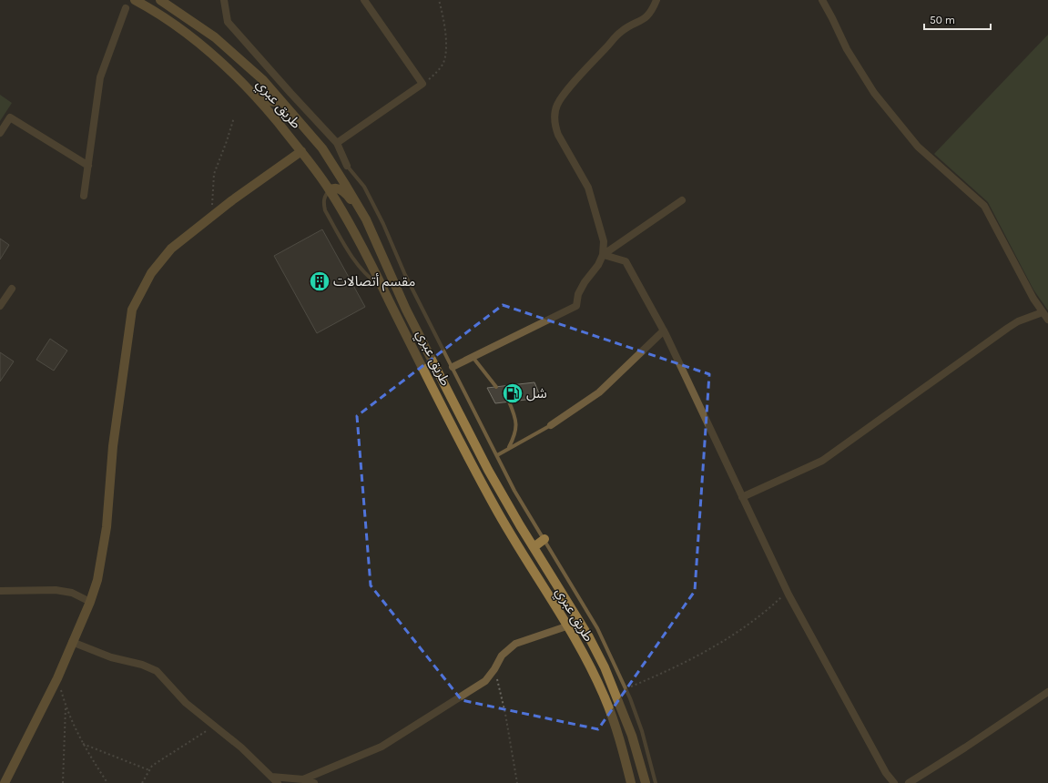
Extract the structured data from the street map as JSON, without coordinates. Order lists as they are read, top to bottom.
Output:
{
  "streets": {
    "main road": ["طريق عبري"]
  },
  "places": {
    "building": ["مقسم أتصالات"],
    "fuel station": ["شل"]
  },
  "scale_bar": "50 m"
}
